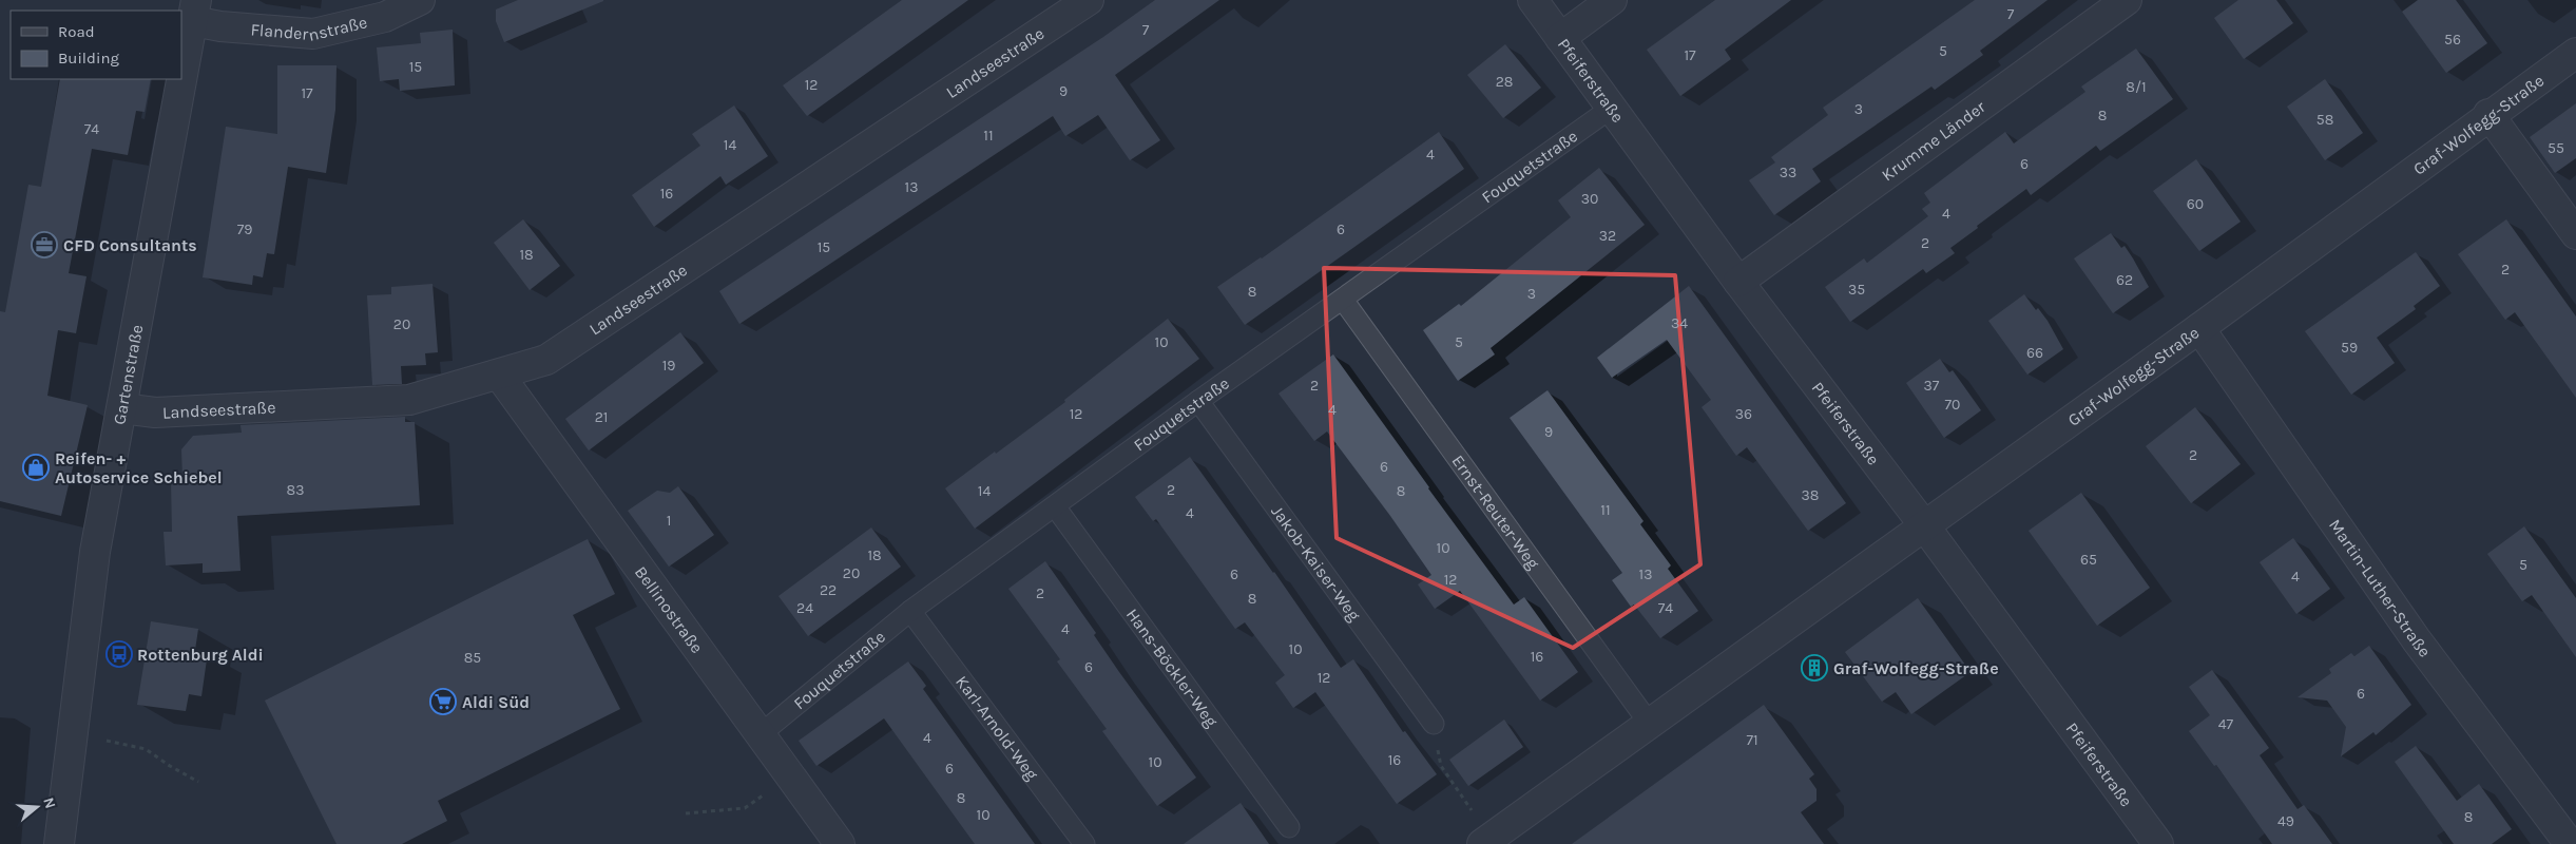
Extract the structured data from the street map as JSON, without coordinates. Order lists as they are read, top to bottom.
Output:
{
  "streets": {
    "street": [
      "Flandernstraße",
      "Landseestraße",
      "Pfeiferstraße",
      "Graf-Wolfegg-Straße",
      "Krumme Länder",
      "Gartenstraße",
      "Martin-Luther-Straße",
      "Bellinostraße"
    ],
    "lane": [
      "Fouquetstraße",
      "Ernst-Reuter-Weg",
      "Jakob-Kaiser-Weg",
      "Hans-Böckler-Weg",
      "Karl-Arnold-Weg"
    ]
  },
  "crossings": [
    ["Flandernstraße", "Gartenstraße"],
    ["Landseestraße", "Gartenstraße"],
    ["Landseestraße", "Bellinostraße"],
    ["Pfeiferstraße", "Graf-Wolfegg-Straße"],
    ["Pfeiferstraße", "Krumme Länder"],
    ["Pfeiferstraße", "Fouquetstraße"],
    ["Graf-Wolfegg-Straße", "Ernst-Reuter-Weg"],
    ["Graf-Wolfegg-Straße", "Martin-Luther-Straße"],
    ["Fouquetstraße", "Ernst-Reuter-Weg"],
    ["Fouquetstraße", "Jakob-Kaiser-Weg"],
    ["Fouquetstraße", "Bellinostraße"],
    ["Fouquetstraße", "Hans-Böckler-Weg"],
    ["Fouquetstraße", "Karl-Arnold-Weg"]
  ],
  "places": {
    "office": ["CFD Consultants"],
    "shop": ["Reifen- + Autoservice Schiebel"],
    "bus stop": ["Rottenburg Aldi"],
    "building": ["Graf-Wolfegg-Straße"],
    "supermarket": ["Aldi Süd"]
  },
  "house_numbers": [
    "7",
    "7",
    "56",
    "5",
    "17",
    "15",
    "28",
    "12",
    "8/1",
    "9",
    "17",
    "3",
    "8",
    "58",
    "74",
    "11",
    "14",
    "55",
    "4",
    "6",
    "33",
    "13",
    "16",
    "30",
    "60",
    "4",
    "79",
    "6",
    "32",
    "2",
    "15",
    "18",
    "2",
    "62",
    "35",
    "8",
    "3",
    "34",
    "20",
    "10",
    "5",
    "59",
    "66",
    "19",
    "2",
    "37",
    "70",
    "4",
    "12",
    "36",
    "21",
    "9",
    "2",
    "6",
    "83",
    "2",
    "14",
    "8",
    "38",
    "11",
    "4",
    "1",
    "10",
    "18",
    "65",
    "5",
    "20",
    "6",
    "13",
    "4",
    "12",
    "22",
    "2",
    "8",
    "24",
    "74",
    "4",
    "10",
    "16",
    "85",
    "6",
    "12",
    "6",
    "47",
    "4",
    "71",
    "16",
    "10",
    "6",
    "8",
    "10",
    "8",
    "49"
  ],
  "legend": ["Road", "Building"],
  "north": "right"
}
